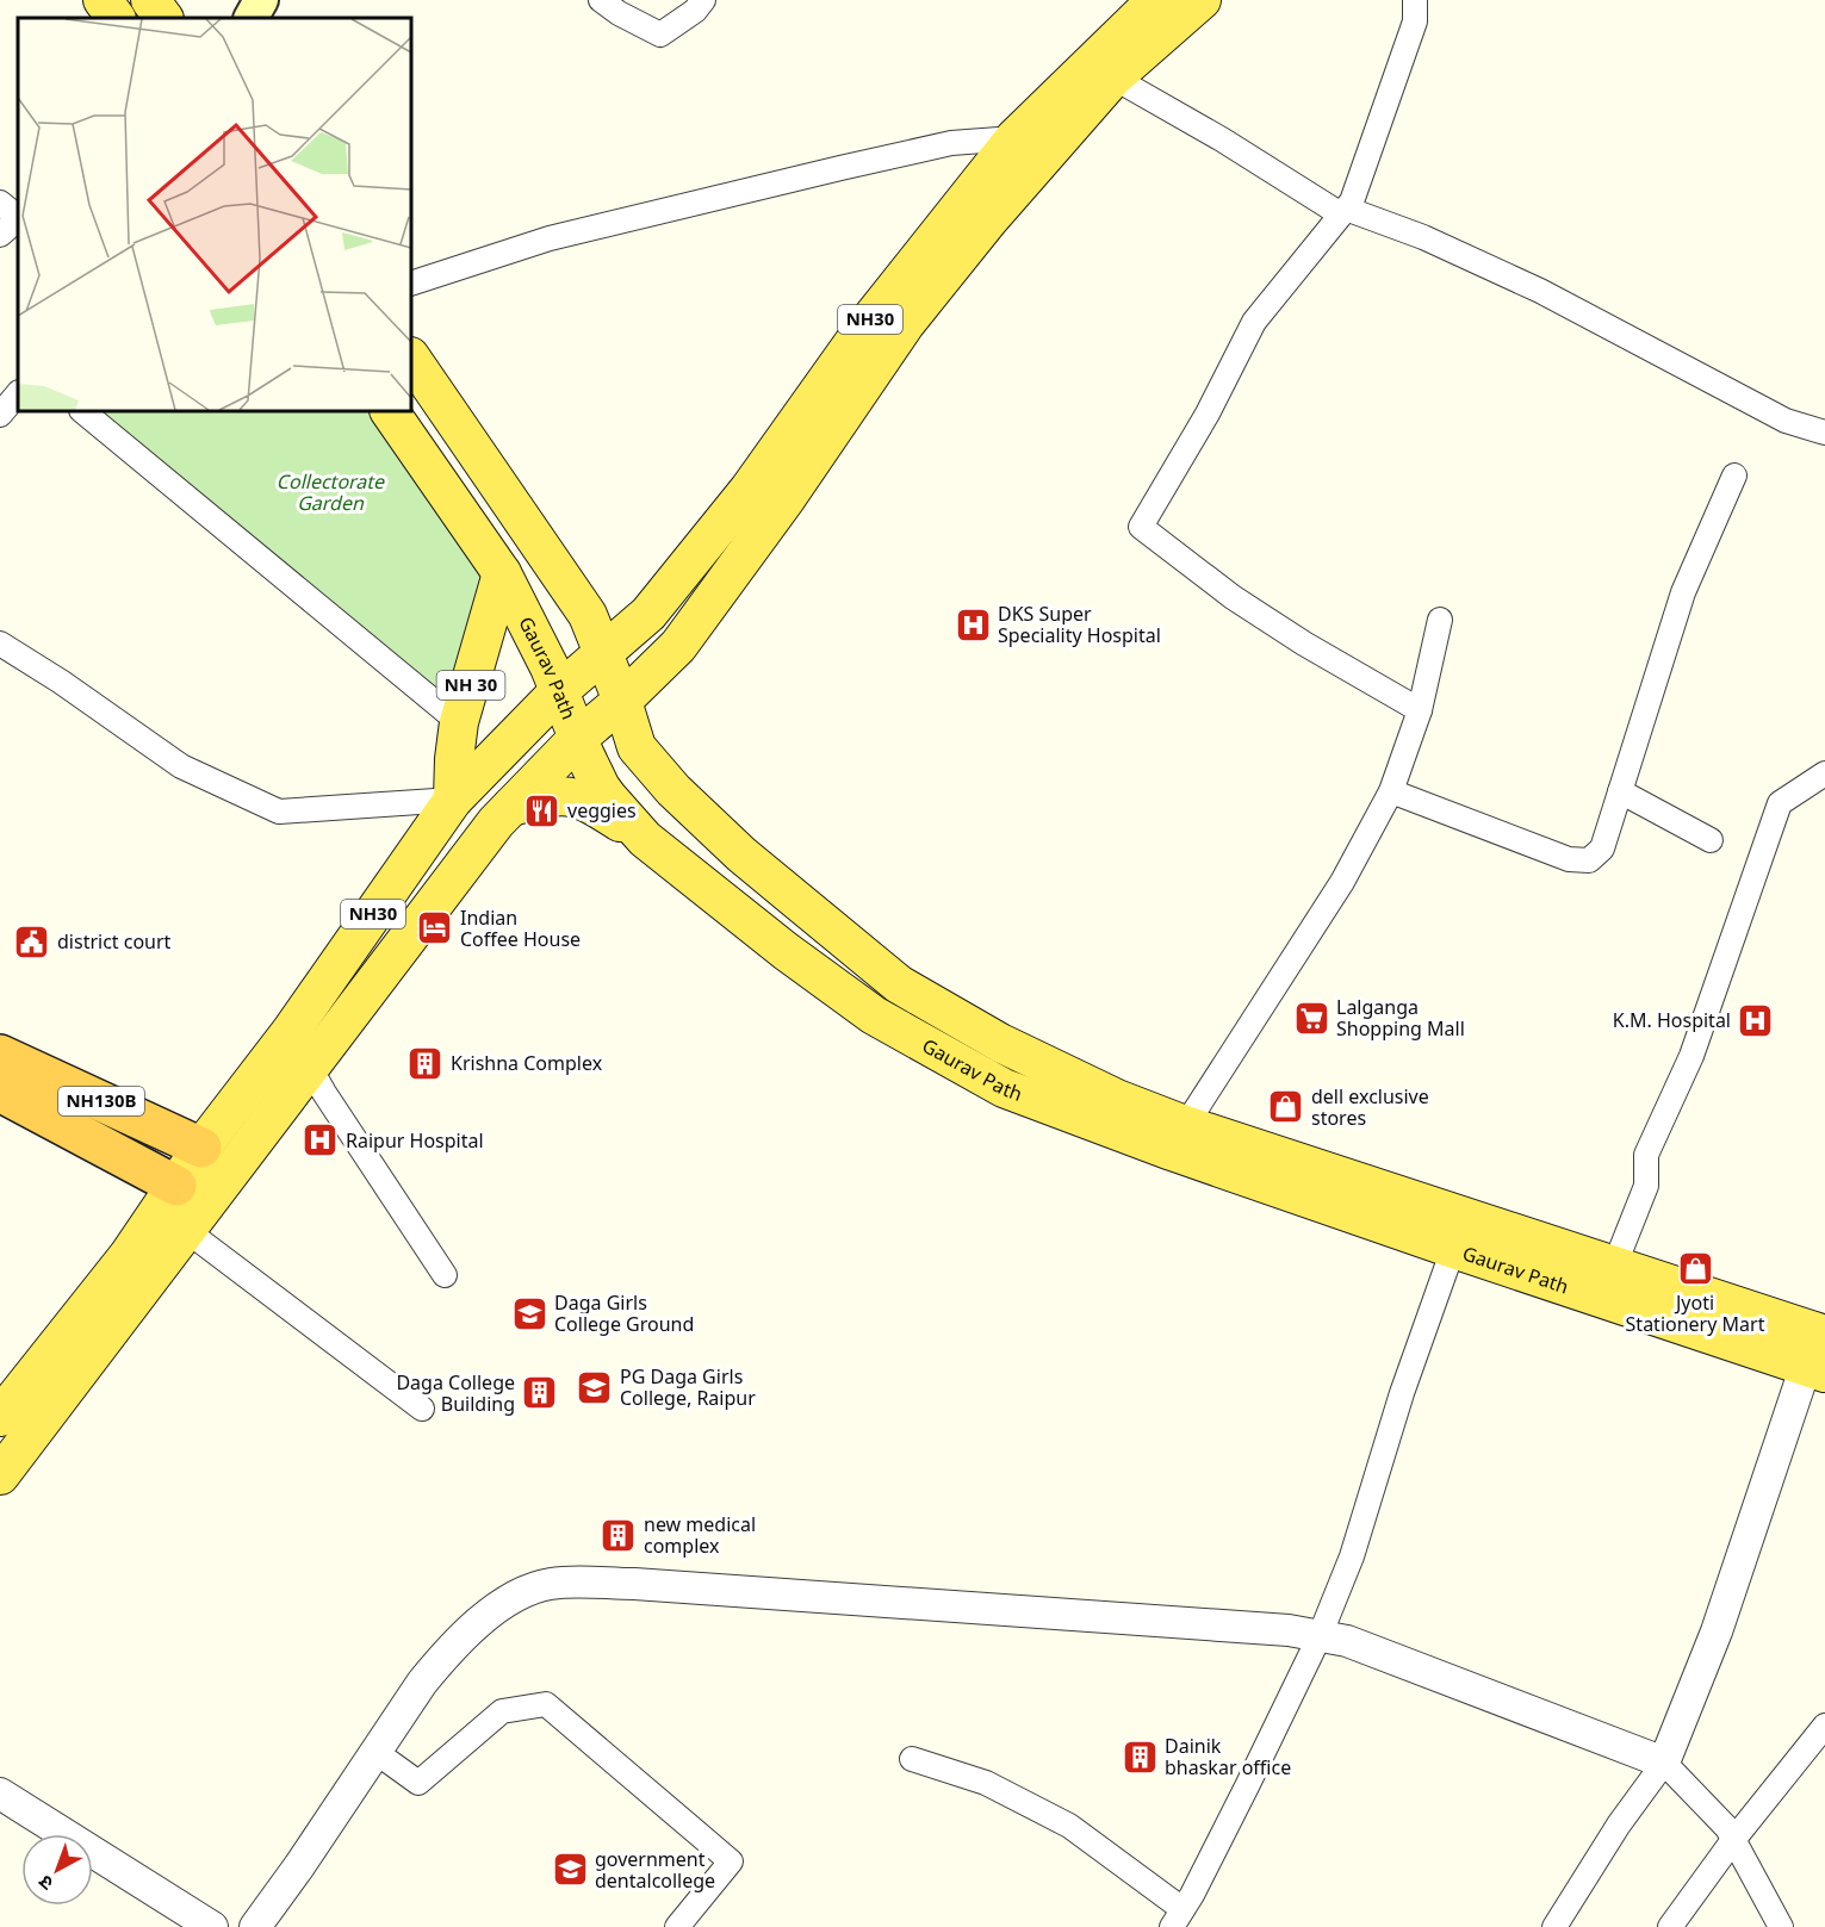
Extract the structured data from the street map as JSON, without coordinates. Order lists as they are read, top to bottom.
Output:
{
  "streets": {
    "highway": ["NH130B"],
    "main road": ["NH30", "Gaurav Path", "NH 30"]
  },
  "crossings": [
    ["NH30", "Gaurav Path"],
    ["NH30", "NH 30"],
    ["NH30", "NH130B"],
    ["Gaurav Path", "NH 30"]
  ],
  "parks": ["Collectorate Garden"],
  "places": {
    "hospital": ["DKS Super Speciality Hospital", "K.M. Hospital", "Raipur Hospital"],
    "restaurant": ["veggies"],
    "hotel": ["Indian Coffee House"],
    "public building": ["district court"],
    "supermarket": ["Lalganga Shopping Mall"],
    "building": [
      "Krishna Complex",
      "Daga College Building",
      "new medical complex",
      "Dainik bhaskar office"
    ],
    "shop": ["dell exclusive stores", "Jyoti Stationery Mart"],
    "school or university": ["Daga Girls College Ground", "PG Daga Girls College, Raipur", "government dentalcollege"]
  },
  "north": "bottom left"
}
